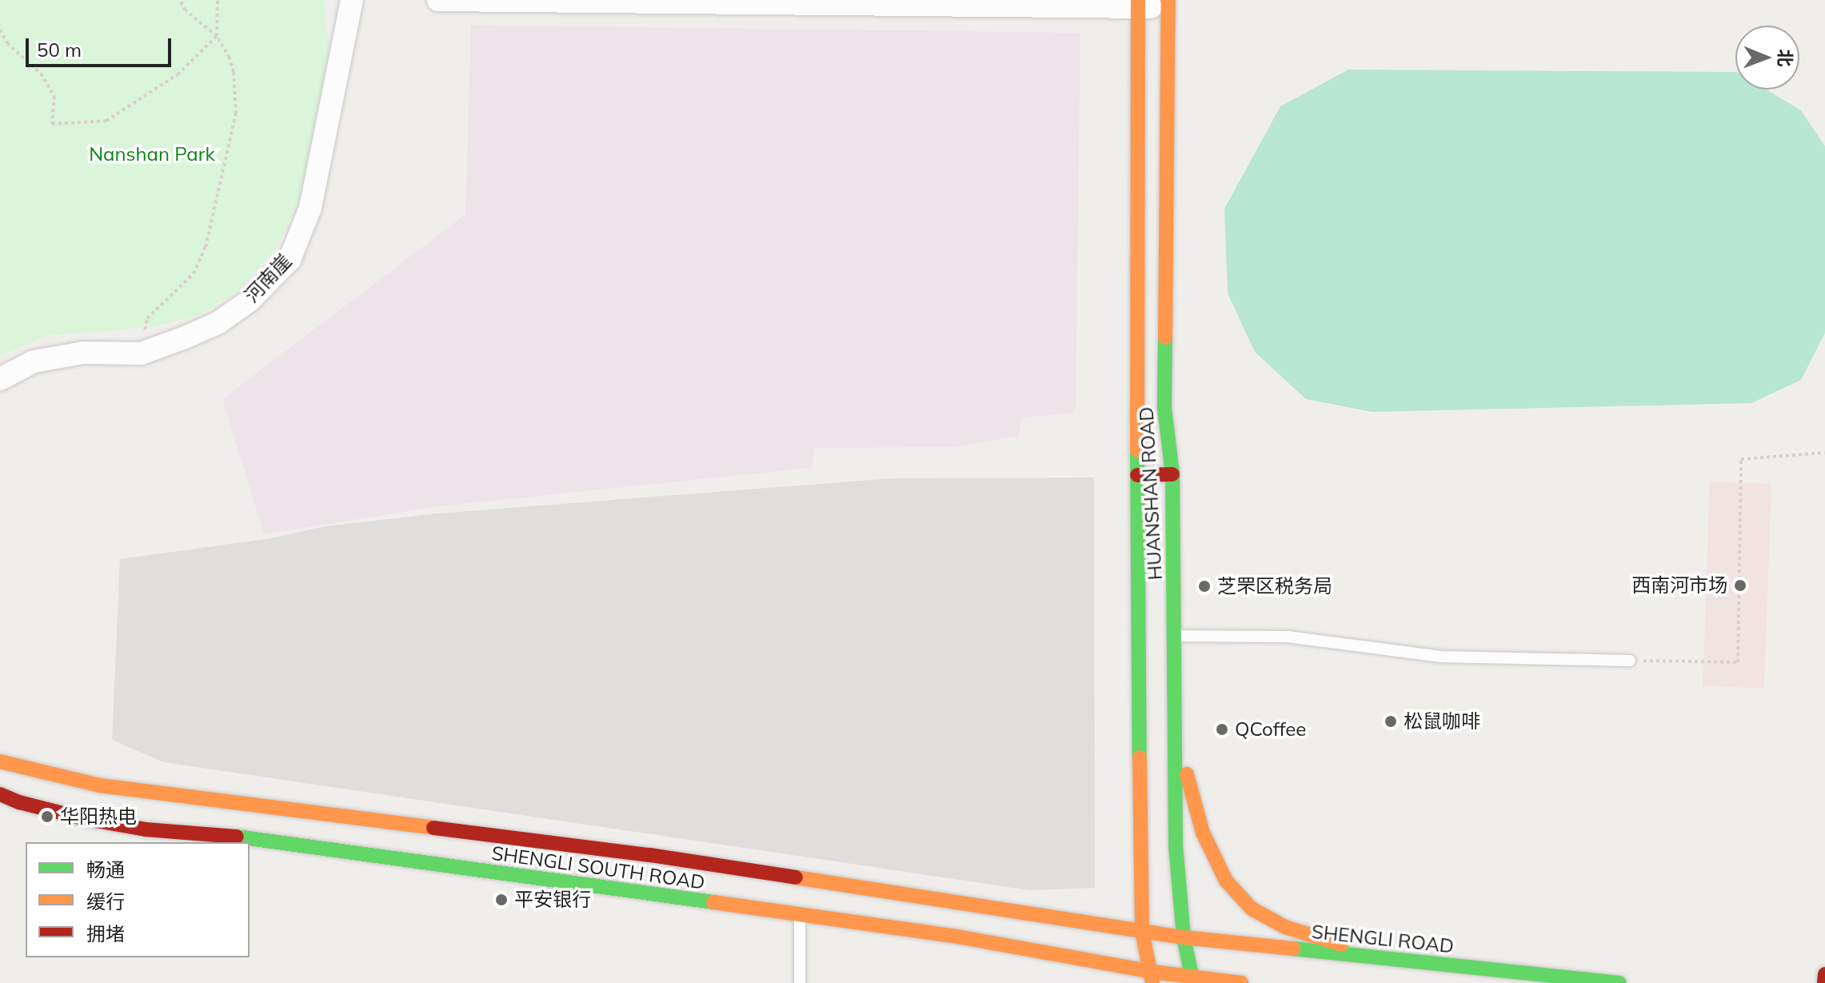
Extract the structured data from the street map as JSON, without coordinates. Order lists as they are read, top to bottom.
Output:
{
  "streets": {
    "main road": ["HUANSHAN ROAD", "SHENGLI SOUTH ROAD", "SHENGLI ROAD"],
    "street": ["河南崖"]
  },
  "crossings": [
    ["HUANSHAN ROAD", "SHENGLI SOUTH ROAD"],
    ["HUANSHAN ROAD", "SHENGLI ROAD"],
    ["SHENGLI SOUTH ROAD", "SHENGLI ROAD"]
  ],
  "parks": ["Nanshan Park"],
  "places": [
    "西南河市场",
    "芝罘区税务局",
    "松鼠咖啡",
    "QCoffee",
    "华阳热电",
    "平安银行"
  ],
  "legend": ["畅通", "缓行", "拥堵"],
  "scale_bar": "50 m",
  "north": "right"
}
